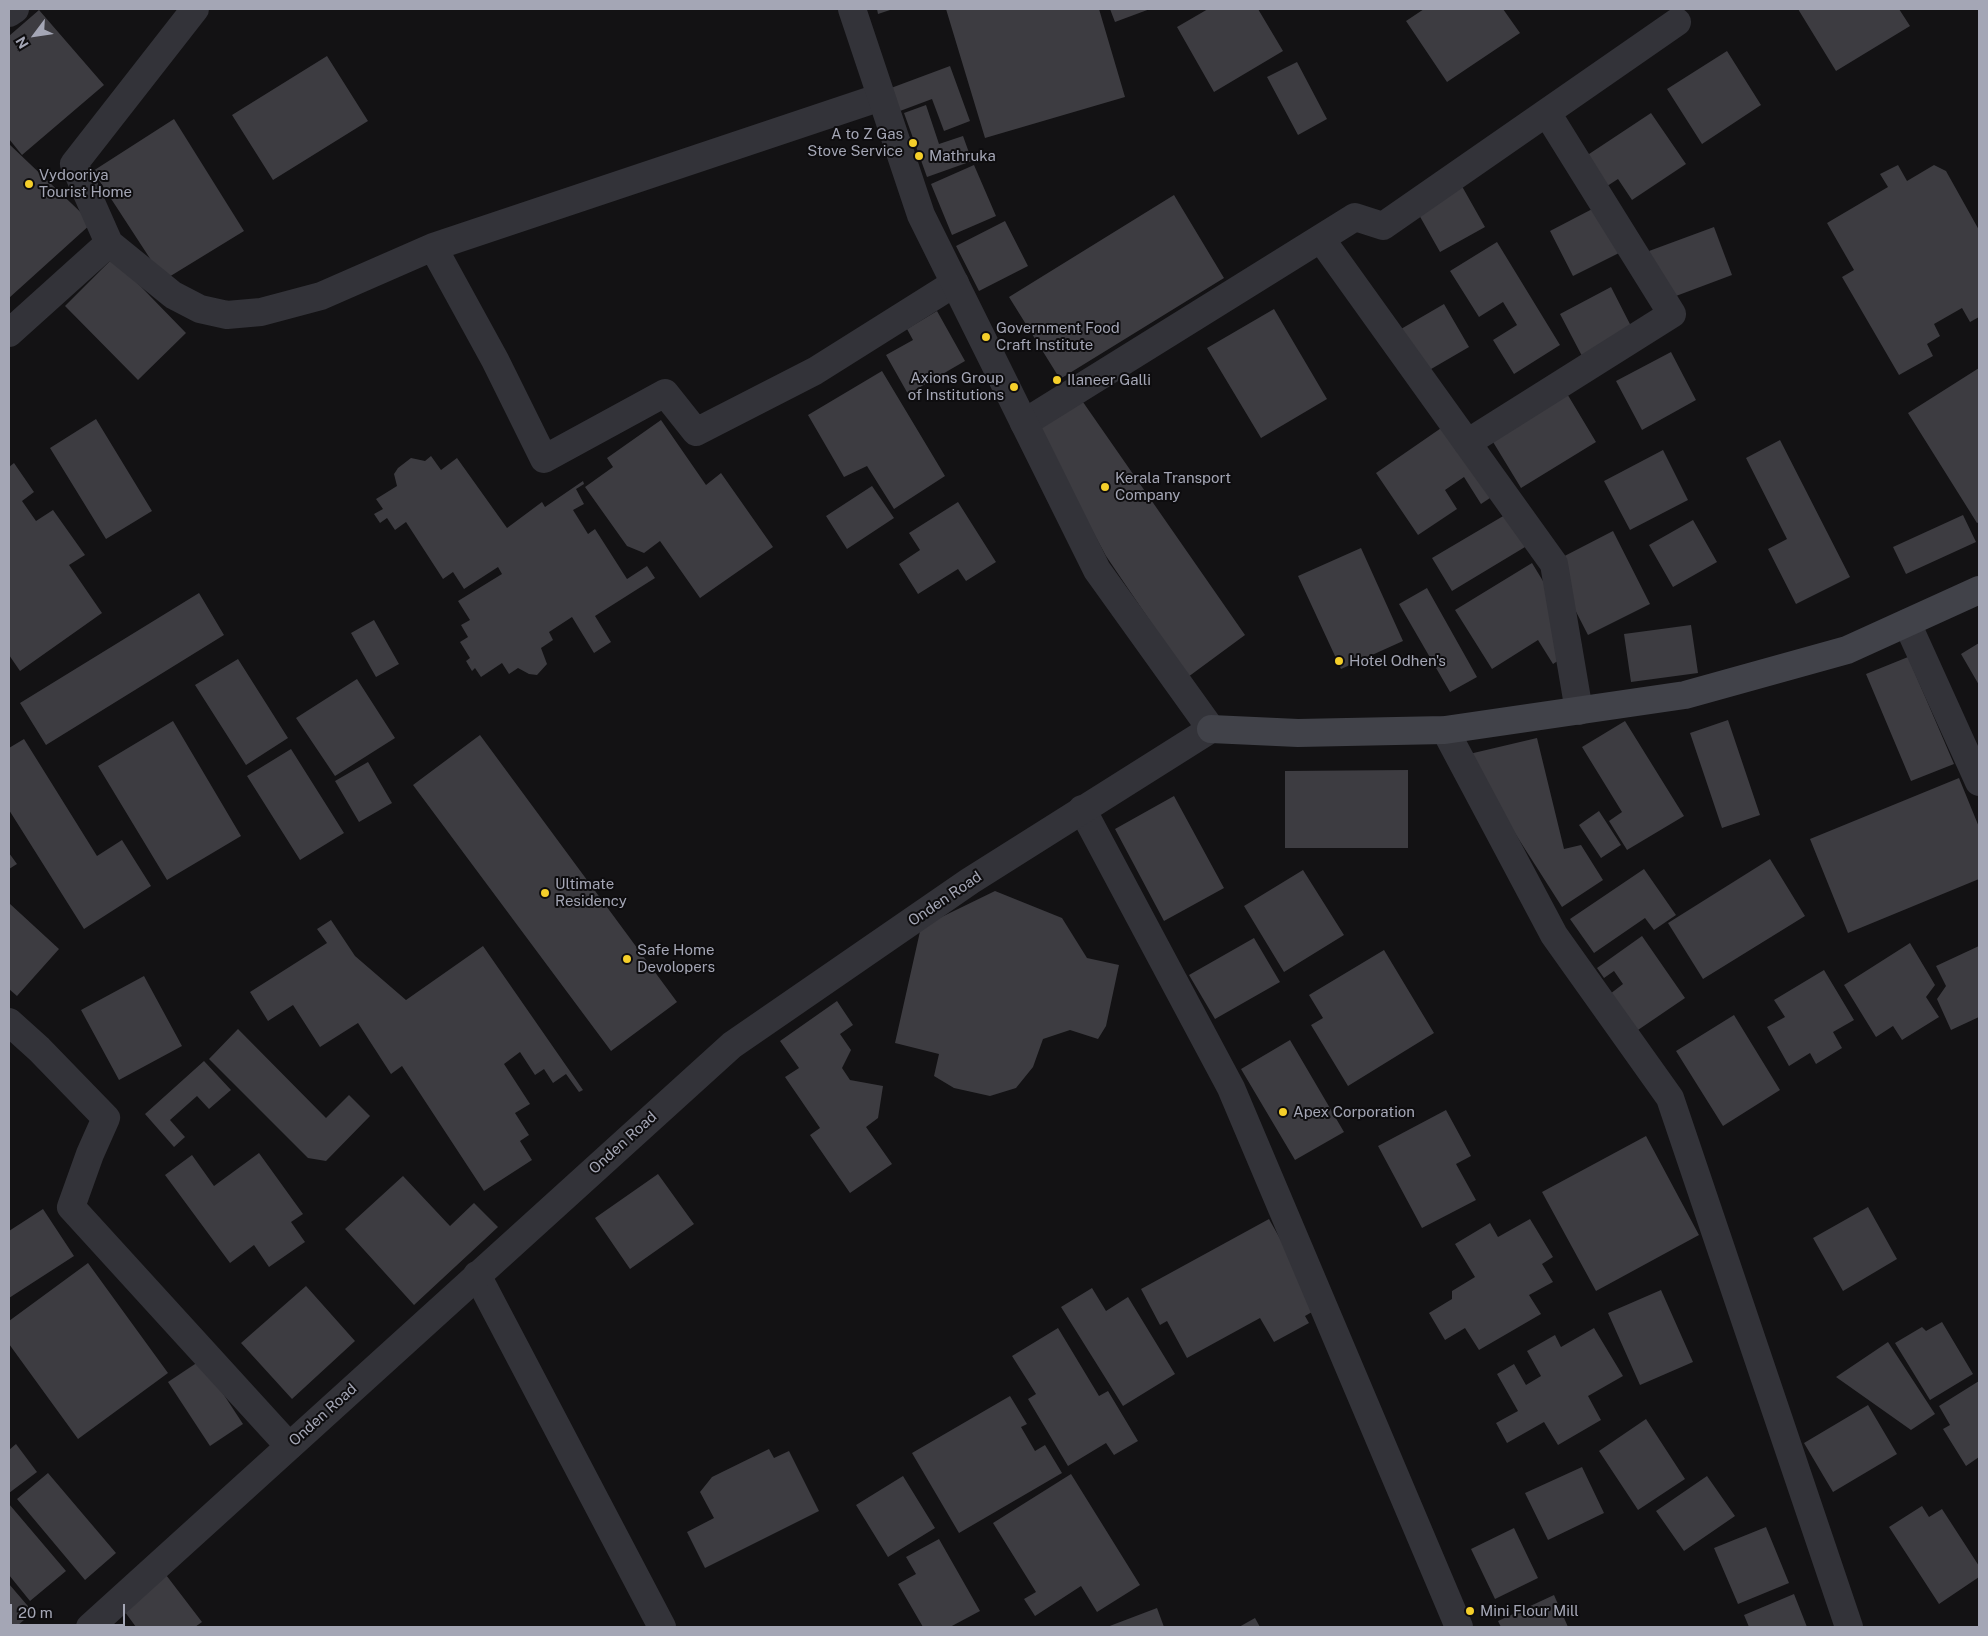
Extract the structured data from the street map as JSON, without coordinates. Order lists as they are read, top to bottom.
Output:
{
  "streets": {
    "street": ["Onden Road"]
  },
  "places": [
    "A to Z Gas Stove Service",
    "Mathruka",
    "Vydooriya Tourist Home",
    "Government Food Craft Institute",
    "Ilaneer Galli",
    "Axions Group of Institutions",
    "Kerala Transport Company",
    "Hotel Odhen's",
    "Ultimate Residency",
    "Safe Home Devolopers",
    "Apex Corporation",
    "Mini Flour Mill"
  ],
  "scale_bar": "20 m",
  "north": "bottom left"
}
